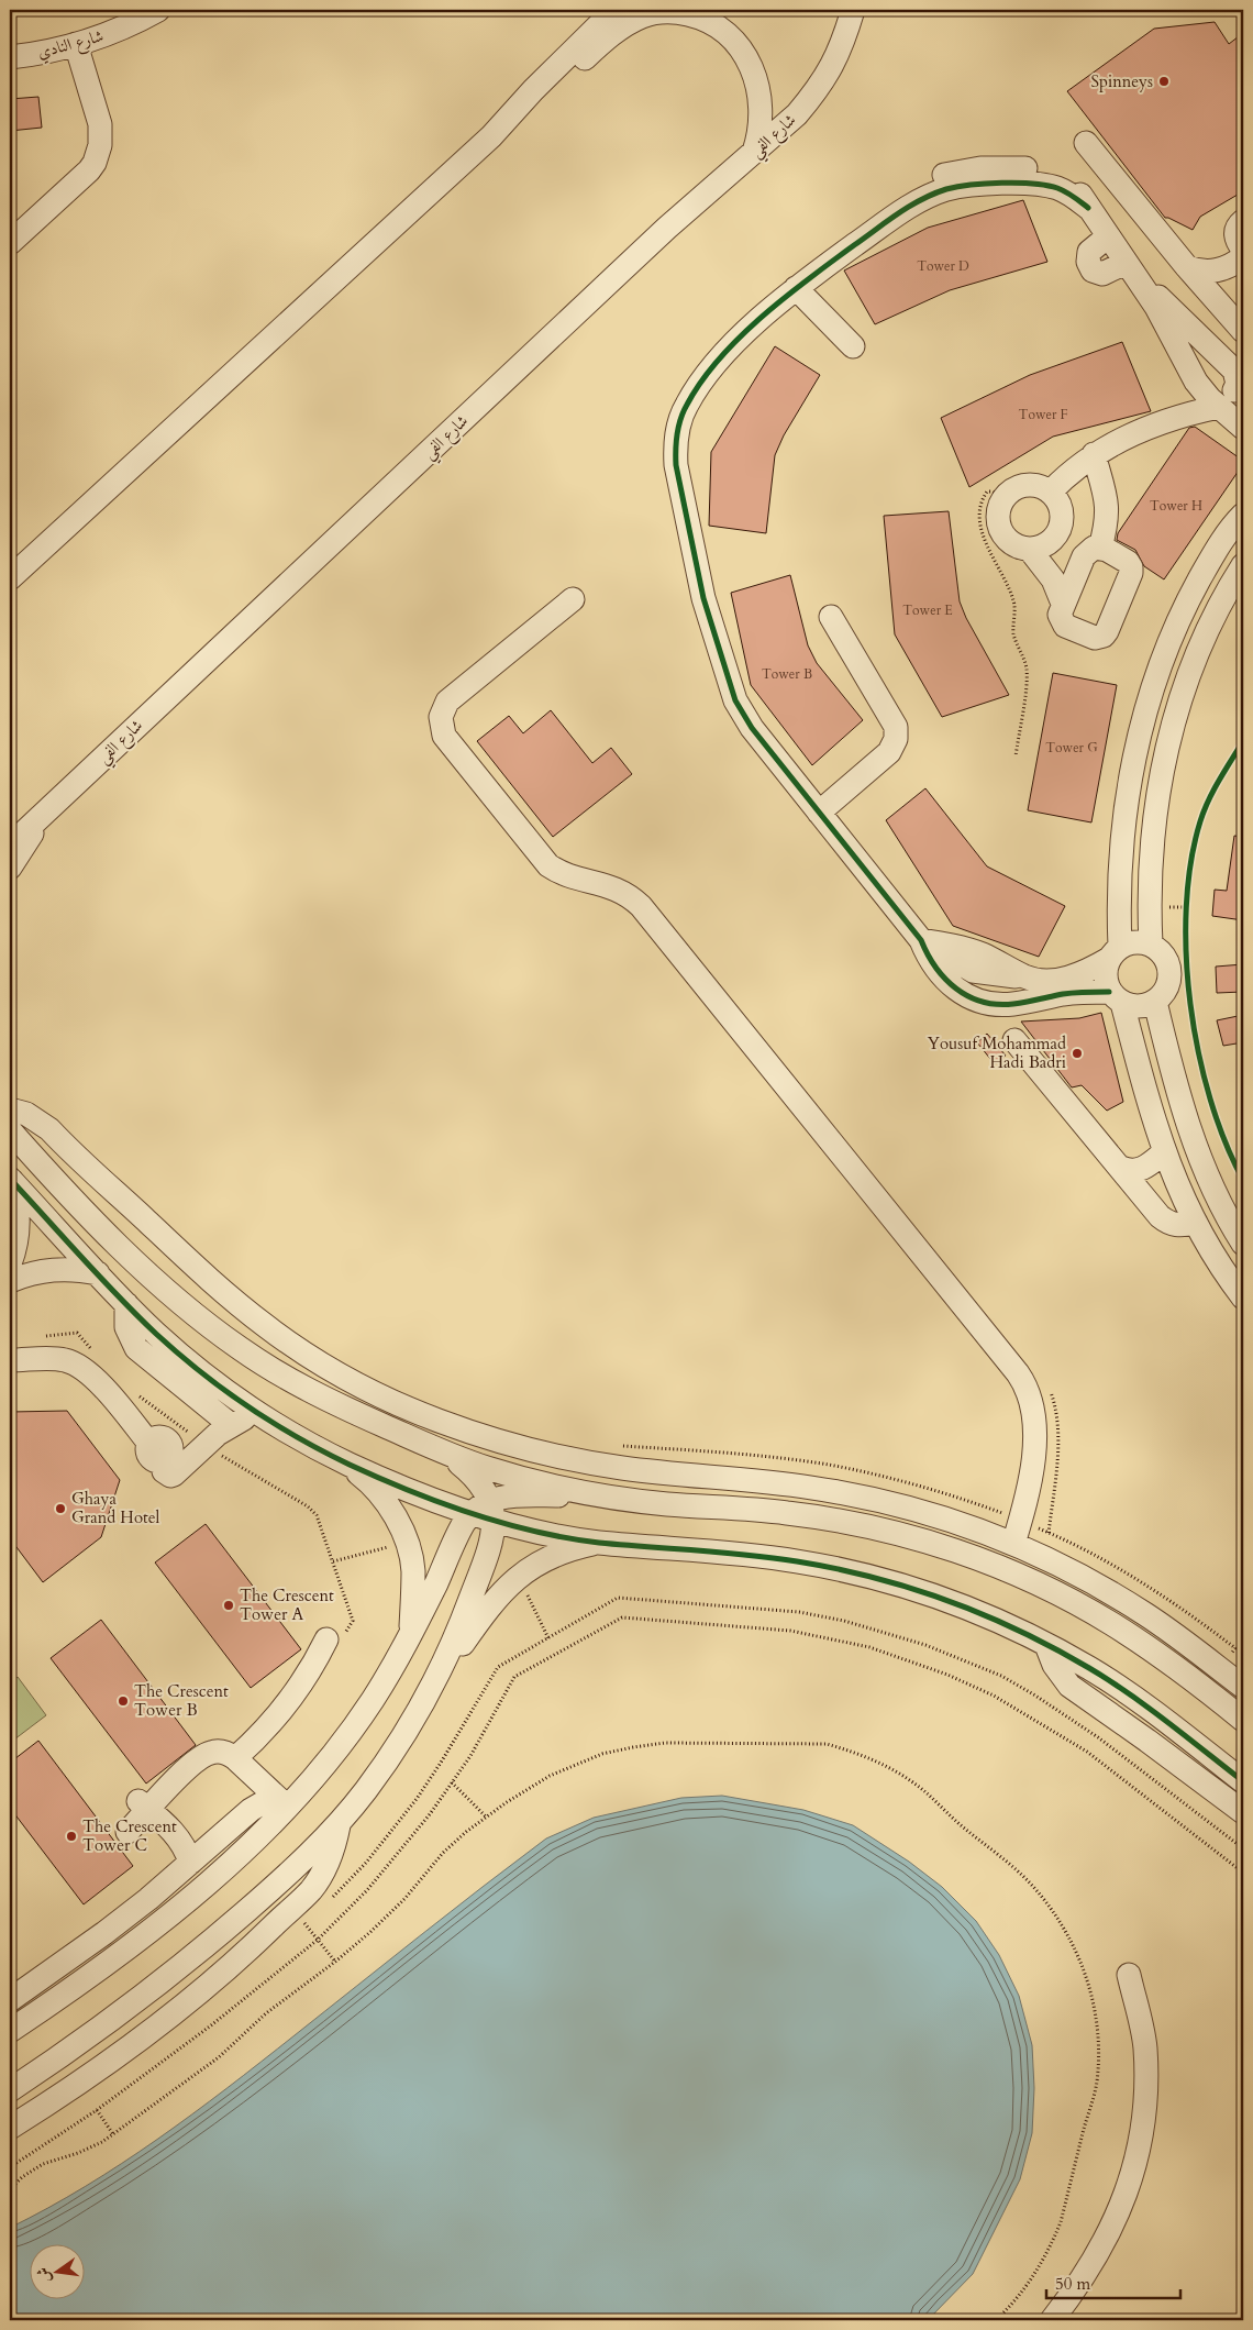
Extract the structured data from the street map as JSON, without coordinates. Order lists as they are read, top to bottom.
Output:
{
  "streets": {
    "street": ["شارع النادي", "شارع الفي"]
  },
  "places": [
    "Spinneys",
    "Yousuf Mohammad Hadi Badri",
    "Ghaya Grand Hotel",
    "The Crescent Tower A",
    "The Crescent Tower B",
    "The Crescent Tower C"
  ],
  "house_numbers": [
    "Tower D",
    "Tower F",
    "Tower H",
    "Tower E",
    "Tower B",
    "Tower G"
  ],
  "scale_bar": "50 m",
  "north": "left"
}
